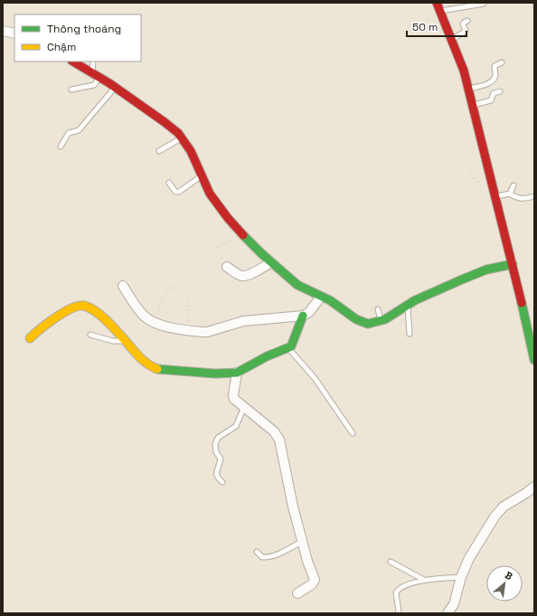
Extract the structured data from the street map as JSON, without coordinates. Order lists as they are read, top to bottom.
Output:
{
  "legend": ["Thông thoáng", "Chậm"],
  "scale_bar": "50 m",
  "north": "top right"
}
